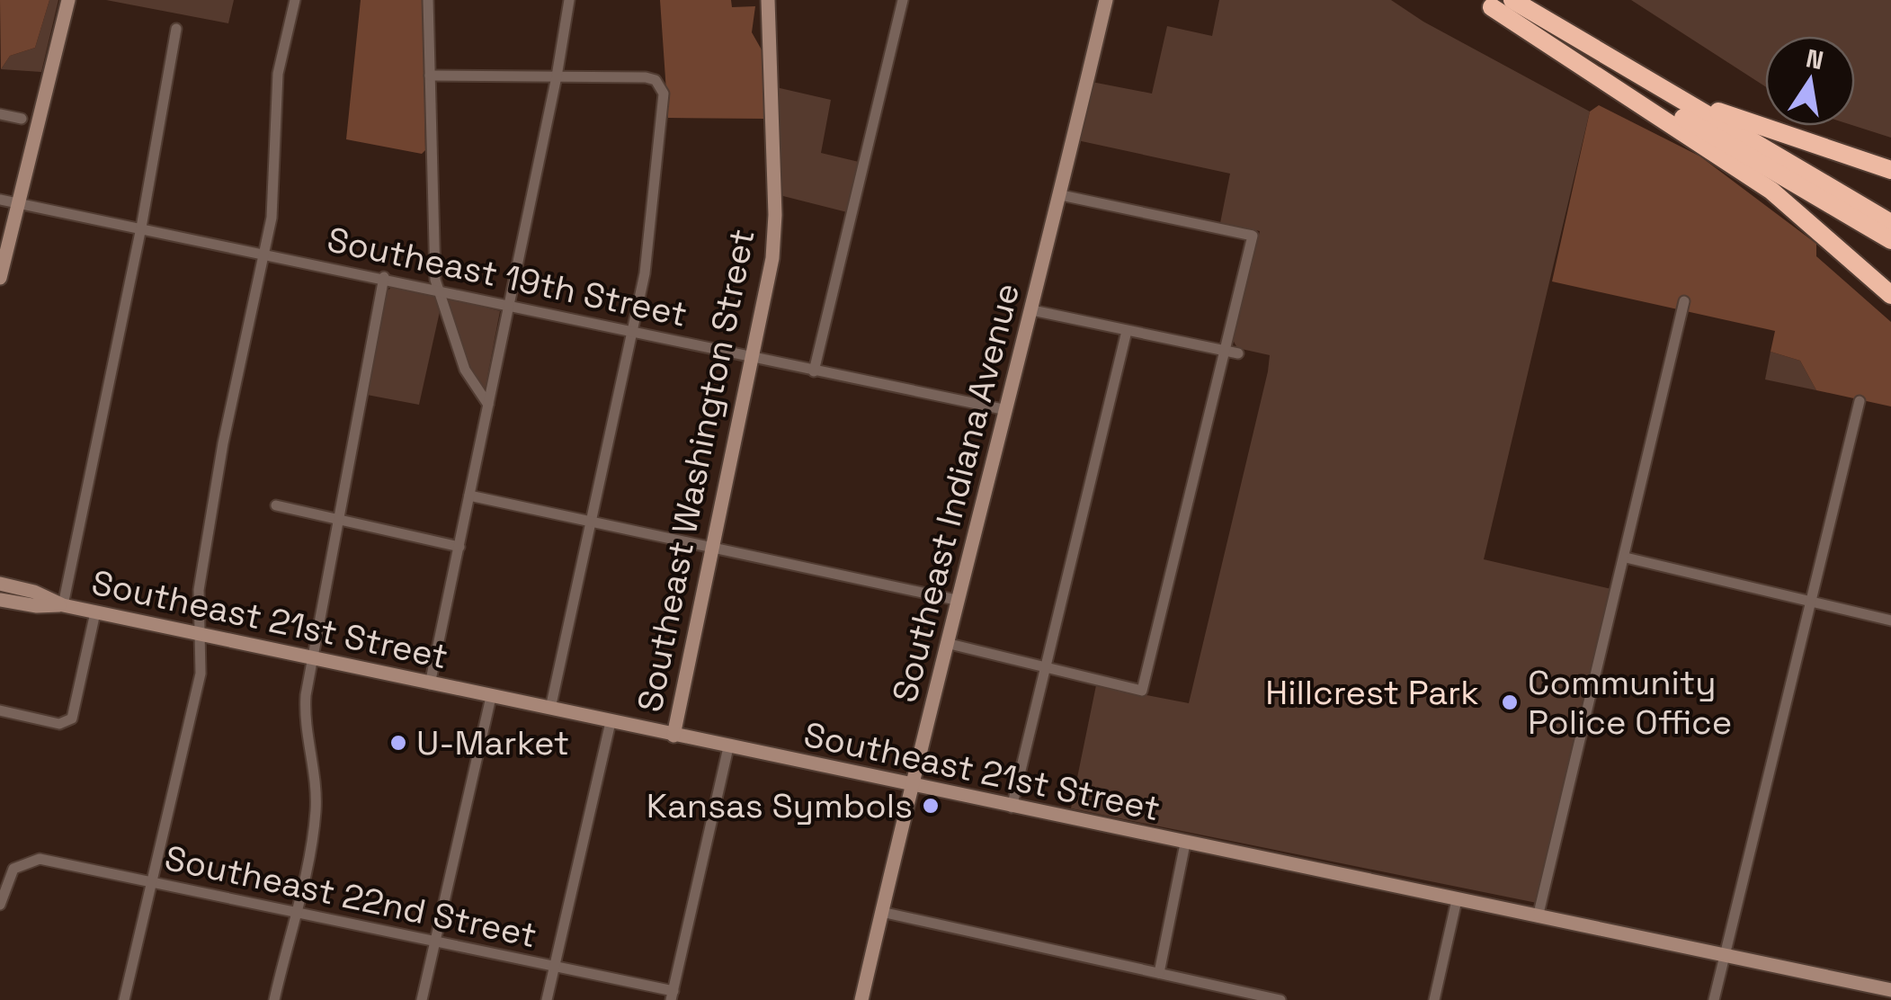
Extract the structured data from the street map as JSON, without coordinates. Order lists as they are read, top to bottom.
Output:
{
  "streets": {
    "main road": ["Southeast Washington Street", "Southeast Indiana Avenue", "Southeast 21st Street"],
    "street": ["Southeast 19th Street", "Southeast 22nd Street"]
  },
  "crossings": [
    ["Southeast 19th Street", "Southeast Washington Street"],
    ["Southeast 19th Street", "Southeast Indiana Avenue"],
    ["Southeast Washington Street", "Southeast 21st Street"],
    ["Southeast Indiana Avenue", "Southeast 21st Street"]
  ],
  "parks": ["Hillcrest Park"],
  "places": ["Community Police Office", "U-Market", "Kansas Symbols"],
  "north": "top"
}
